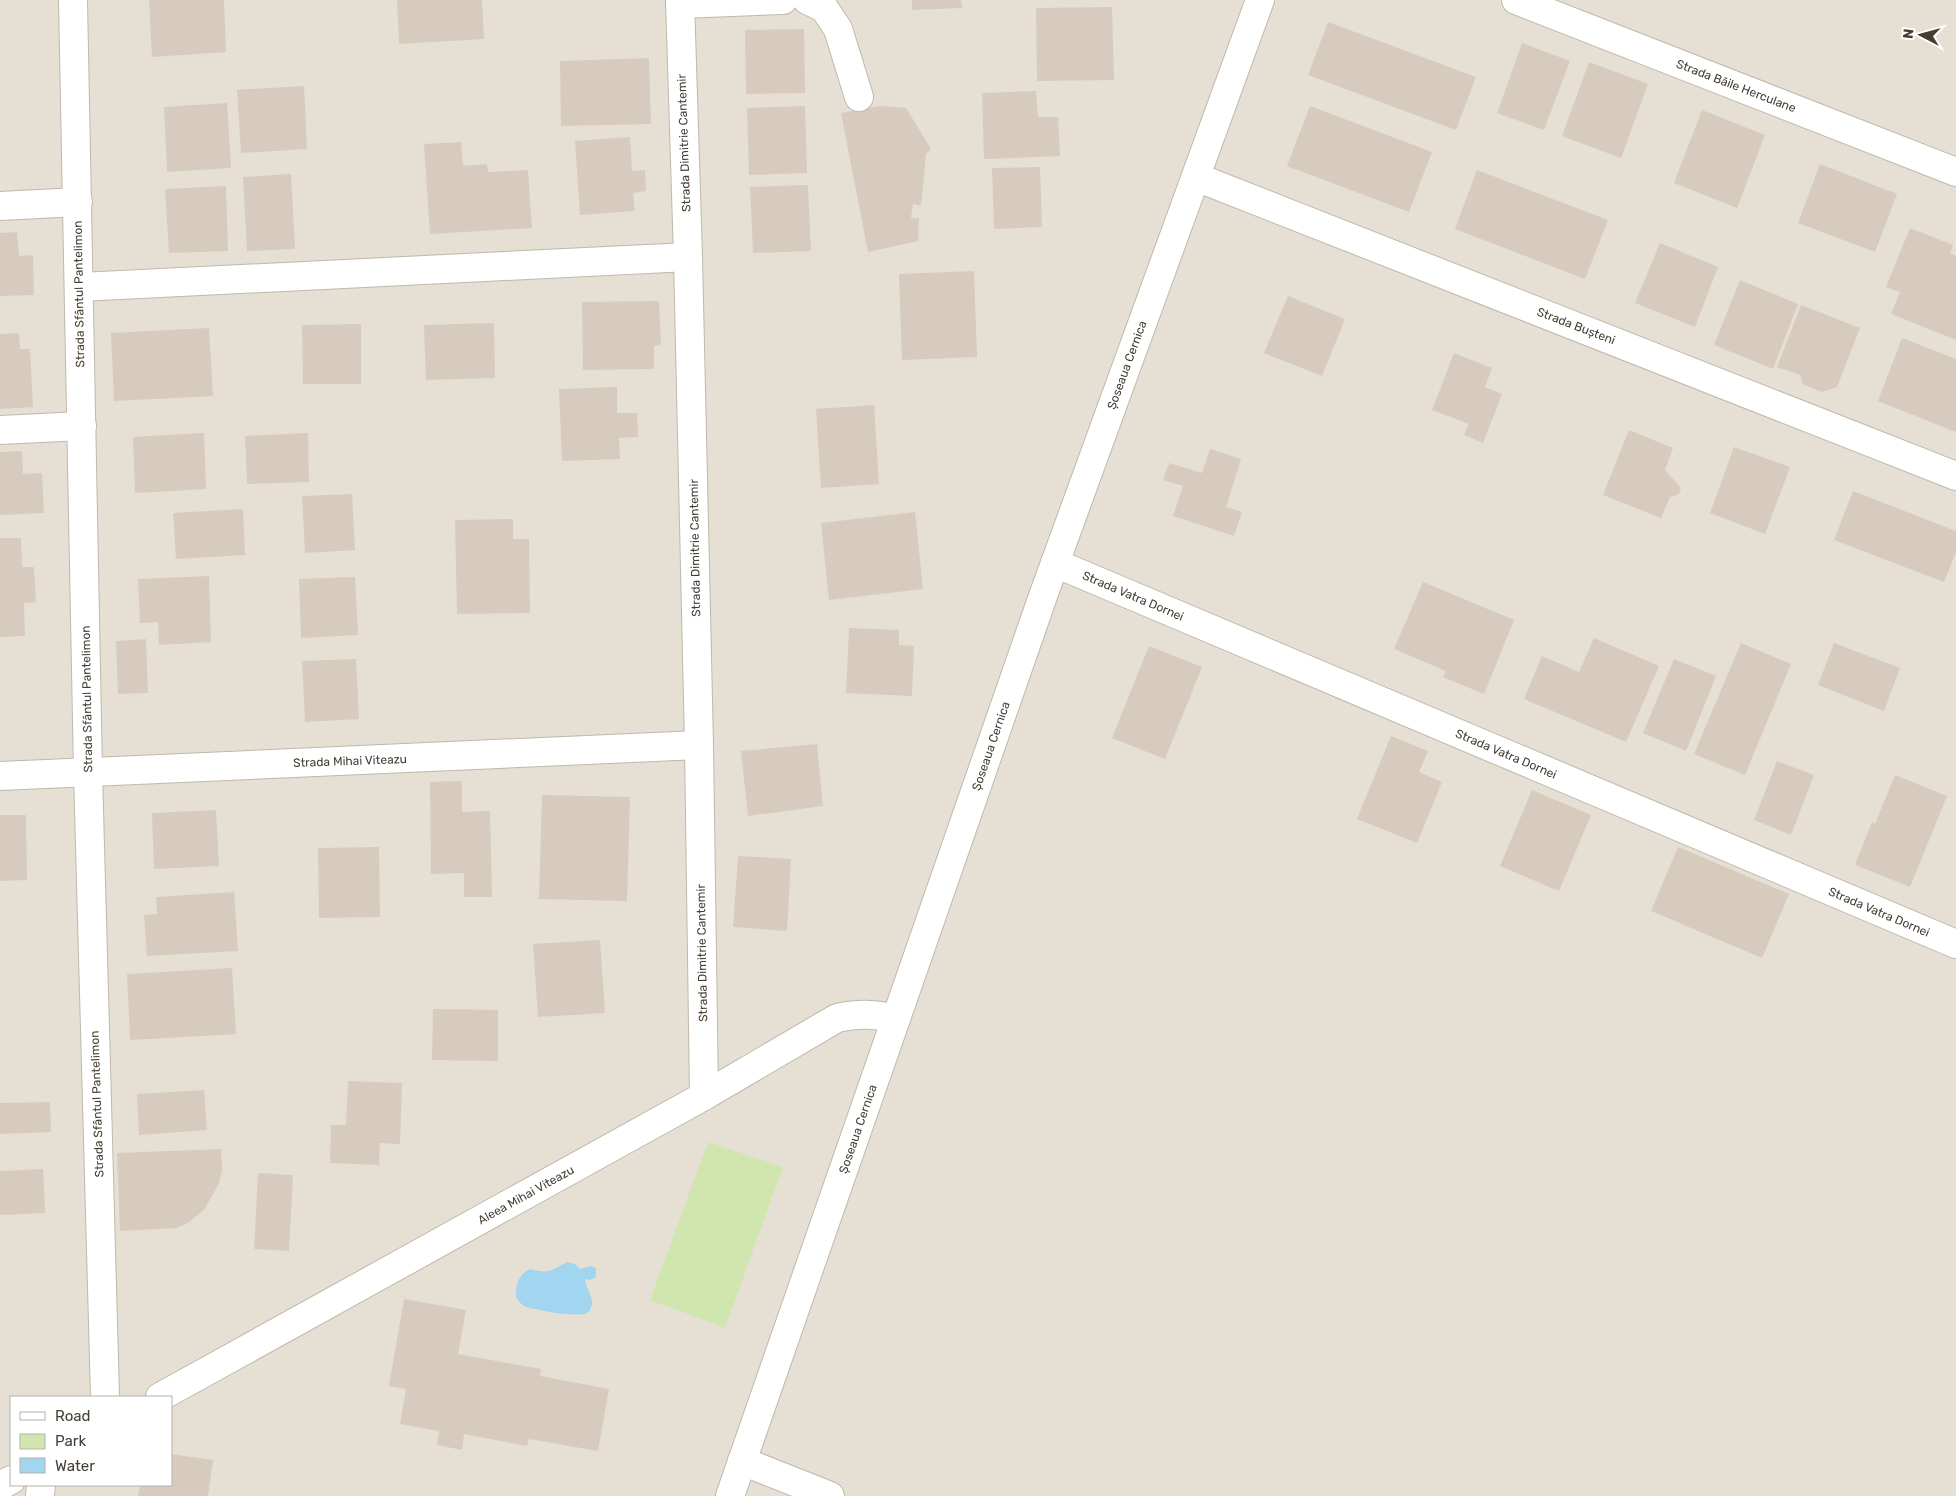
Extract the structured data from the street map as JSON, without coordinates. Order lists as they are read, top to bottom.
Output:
{
  "streets": {
    "street": [
      "Strada Băile Herculane",
      "Strada Dimitrie Cantemir",
      "Strada Sfântul Pantelimon",
      "Strada Bușteni",
      "Șoseaua Cernica",
      "Strada Vatra Dornei",
      "Strada Mihai Viteazu",
      "Aleea Mihai Viteazu"
    ]
  },
  "crossings": [
    ["Strada Dimitrie Cantemir", "Strada Mihai Viteazu"],
    ["Strada Dimitrie Cantemir", "Aleea Mihai Viteazu"],
    ["Strada Sfântul Pantelimon", "Strada Mihai Viteazu"],
    ["Strada Bușteni", "Șoseaua Cernica"],
    ["Șoseaua Cernica", "Strada Vatra Dornei"],
    ["Șoseaua Cernica", "Aleea Mihai Viteazu"]
  ],
  "legend": ["Road", "Park", "Water"],
  "north": "left"
}
